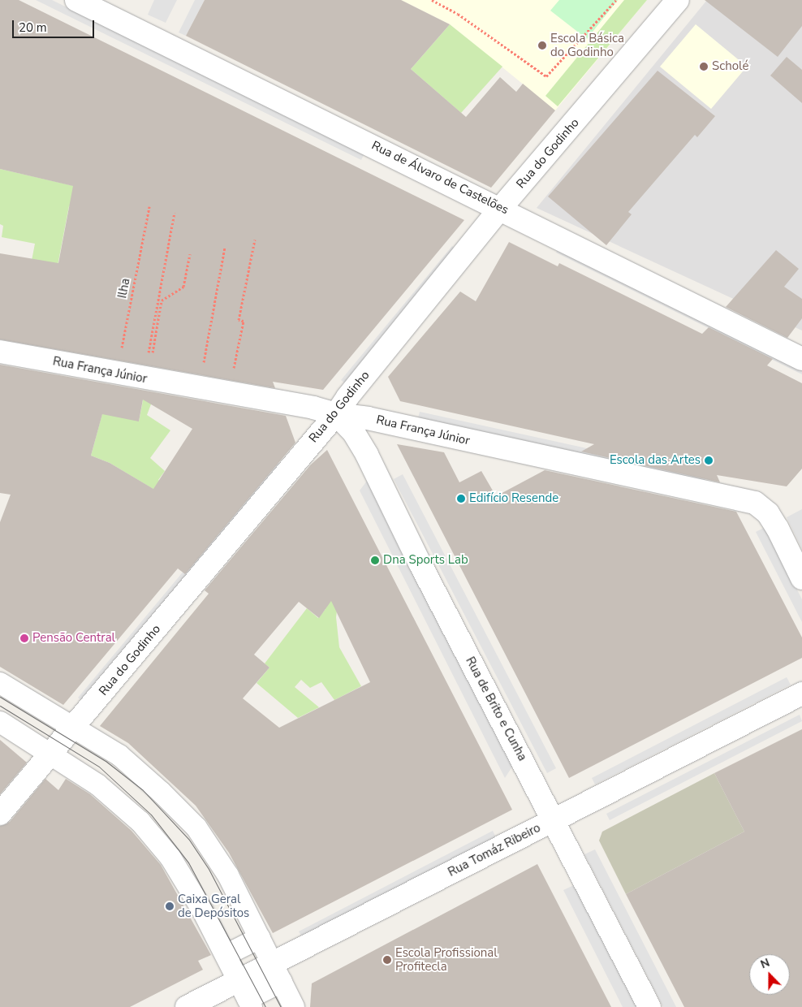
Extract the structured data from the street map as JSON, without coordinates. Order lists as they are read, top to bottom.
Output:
{
  "streets": {
    "street": [
      "Rua do Godinho",
      "Rua de Álvaro de Castelões",
      "Rua França Júnior",
      "Rua de Brito e Cunha",
      "Rua Tomáz Ribeiro"
    ],
    "path": ["Ilha"]
  },
  "crossings": [
    ["Rua do Godinho", "Rua de Álvaro de Castelões"],
    ["Rua do Godinho", "Rua França Júnior"],
    ["Rua do Godinho", "Rua de Brito e Cunha"],
    ["Ilha", "Rua França Júnior"],
    ["Rua França Júnior", "Rua de Brito e Cunha"],
    ["Rua de Brito e Cunha", "Rua Tomáz Ribeiro"]
  ],
  "places": [
    "Escola Básica do Godinho",
    "Scholé",
    "Escola das Artes",
    "Edifício Resende",
    "Dna Sports Lab",
    "Pensão Central",
    "Caixa Geral de Depósitos",
    "Escola Profissional Profitecla"
  ],
  "scale_bar": "20 m",
  "north": "top"
}
